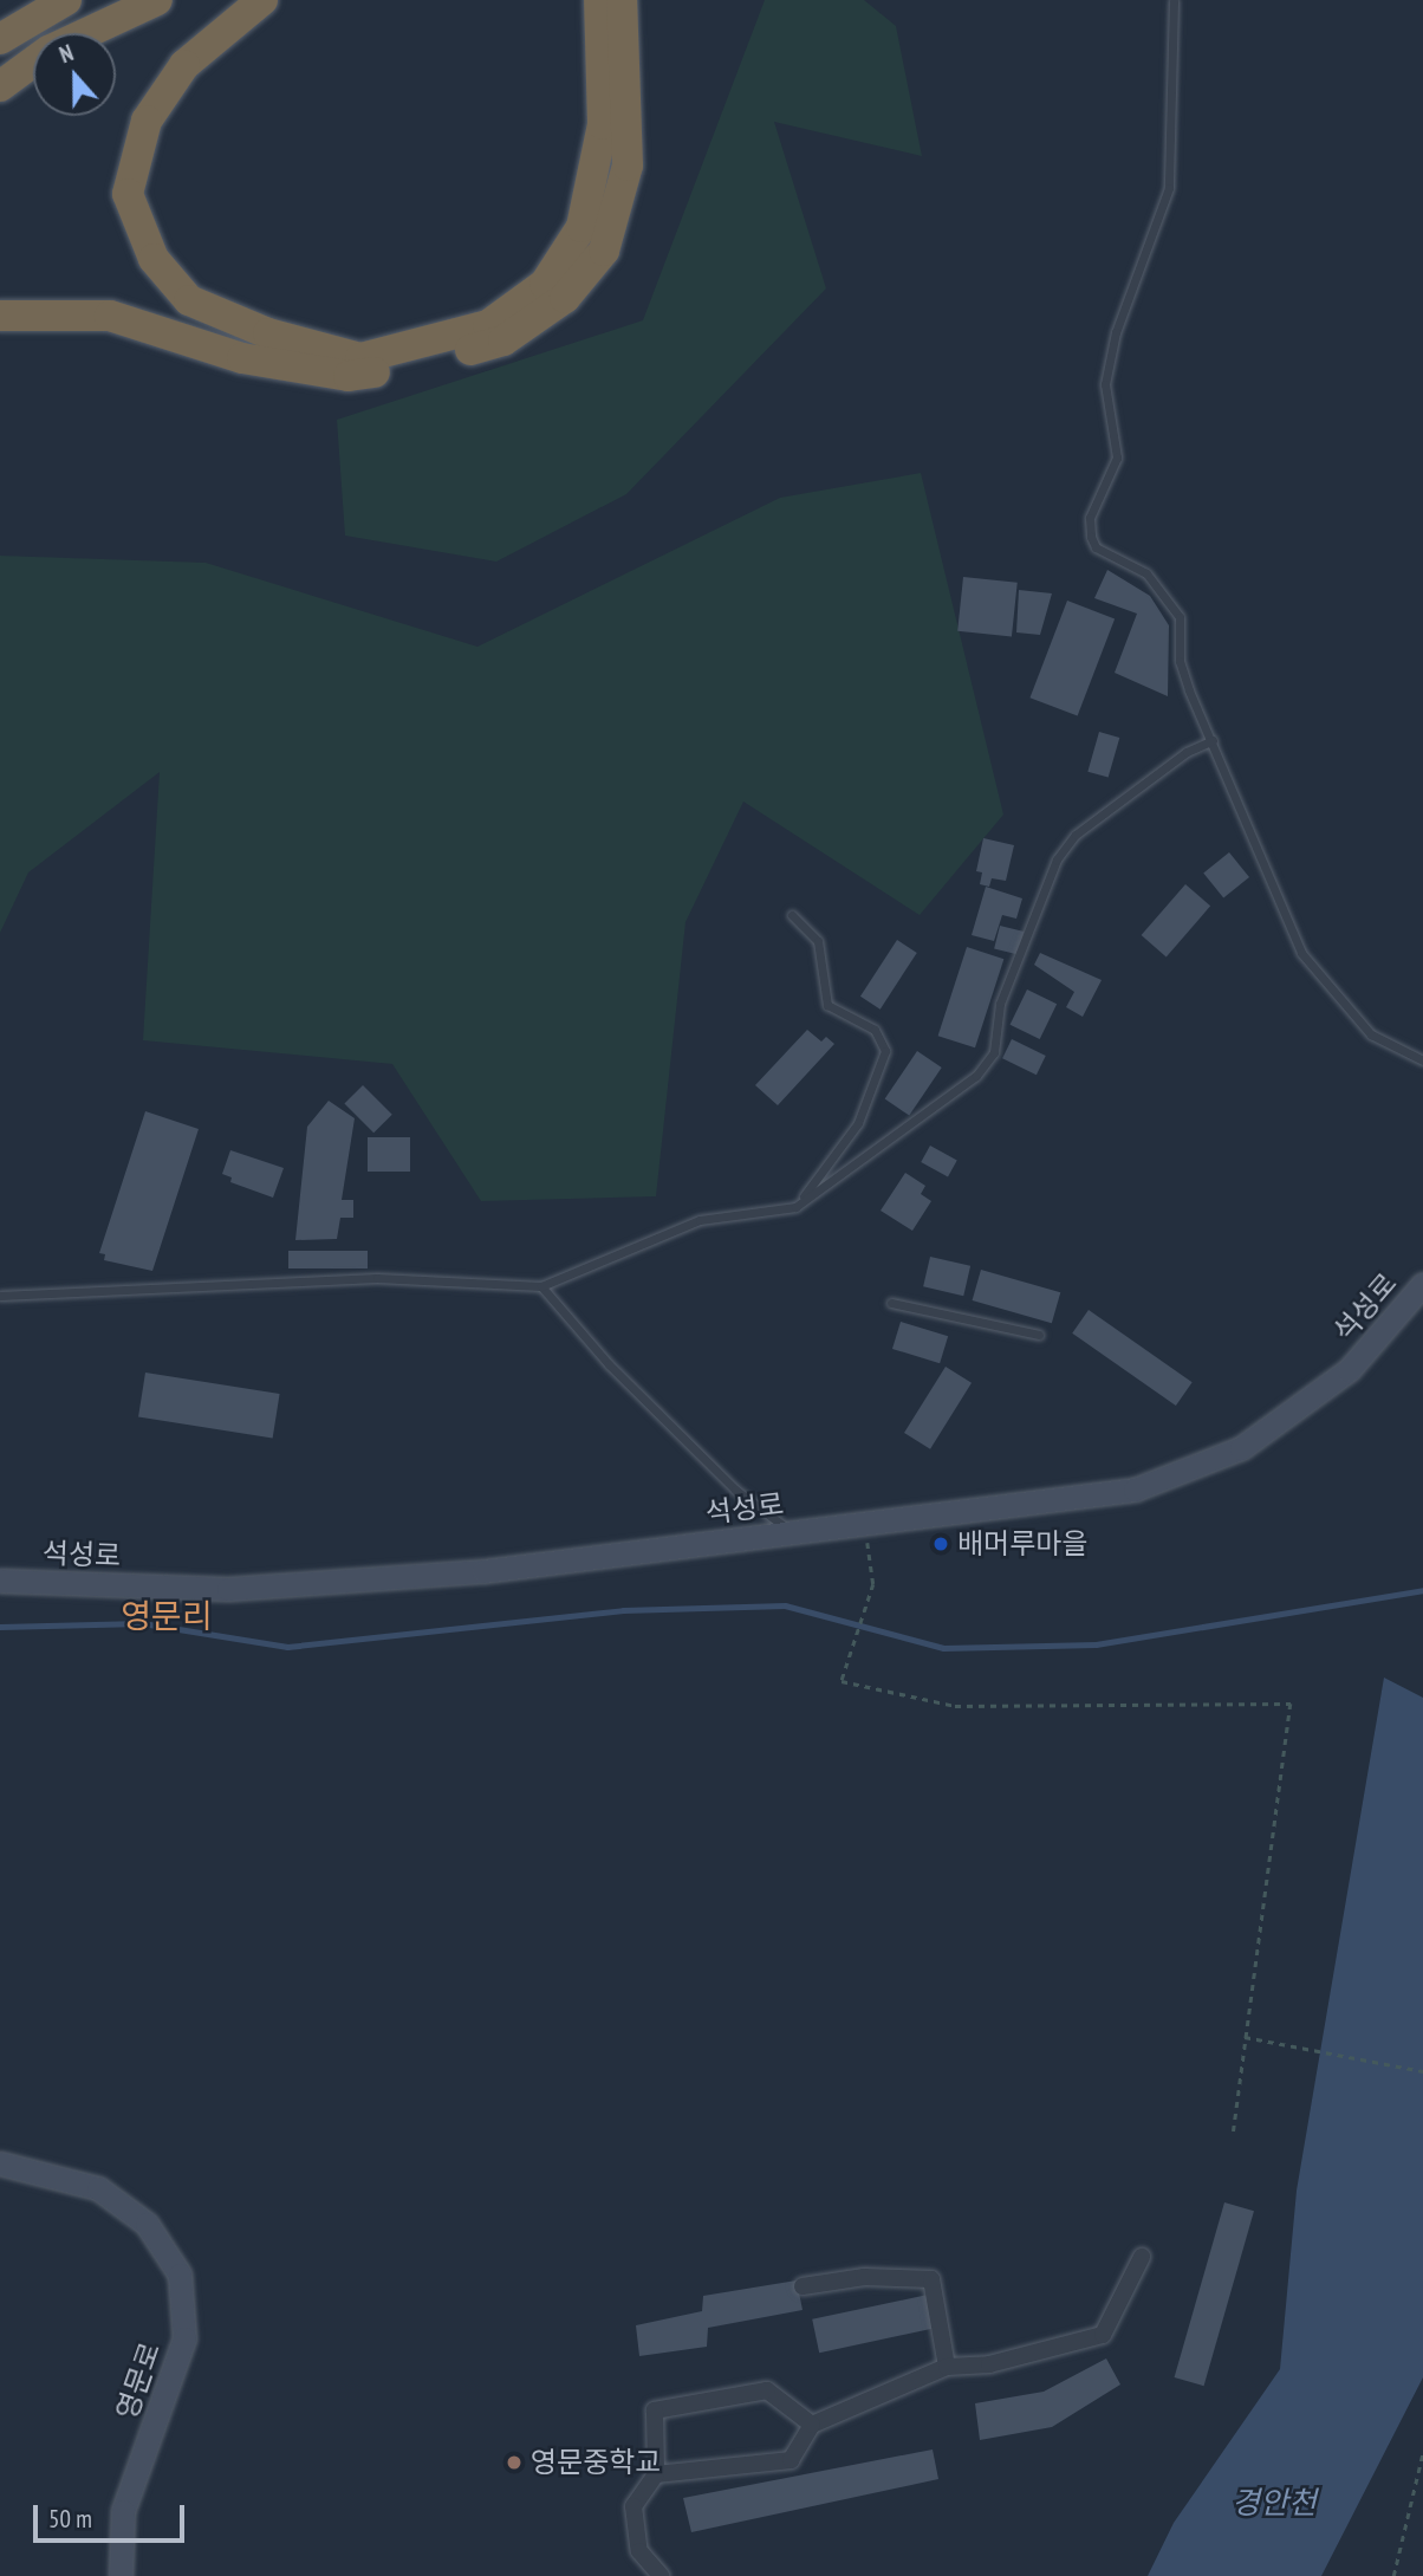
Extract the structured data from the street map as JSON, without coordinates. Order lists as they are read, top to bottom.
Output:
{
  "streets": {
    "street": ["석성로", "영문로"]
  },
  "districts": ["영문리"],
  "water": ["경안천"],
  "places": ["배머루마을", "영문중학교"],
  "scale_bar": "50 m",
  "north": "top"
}
